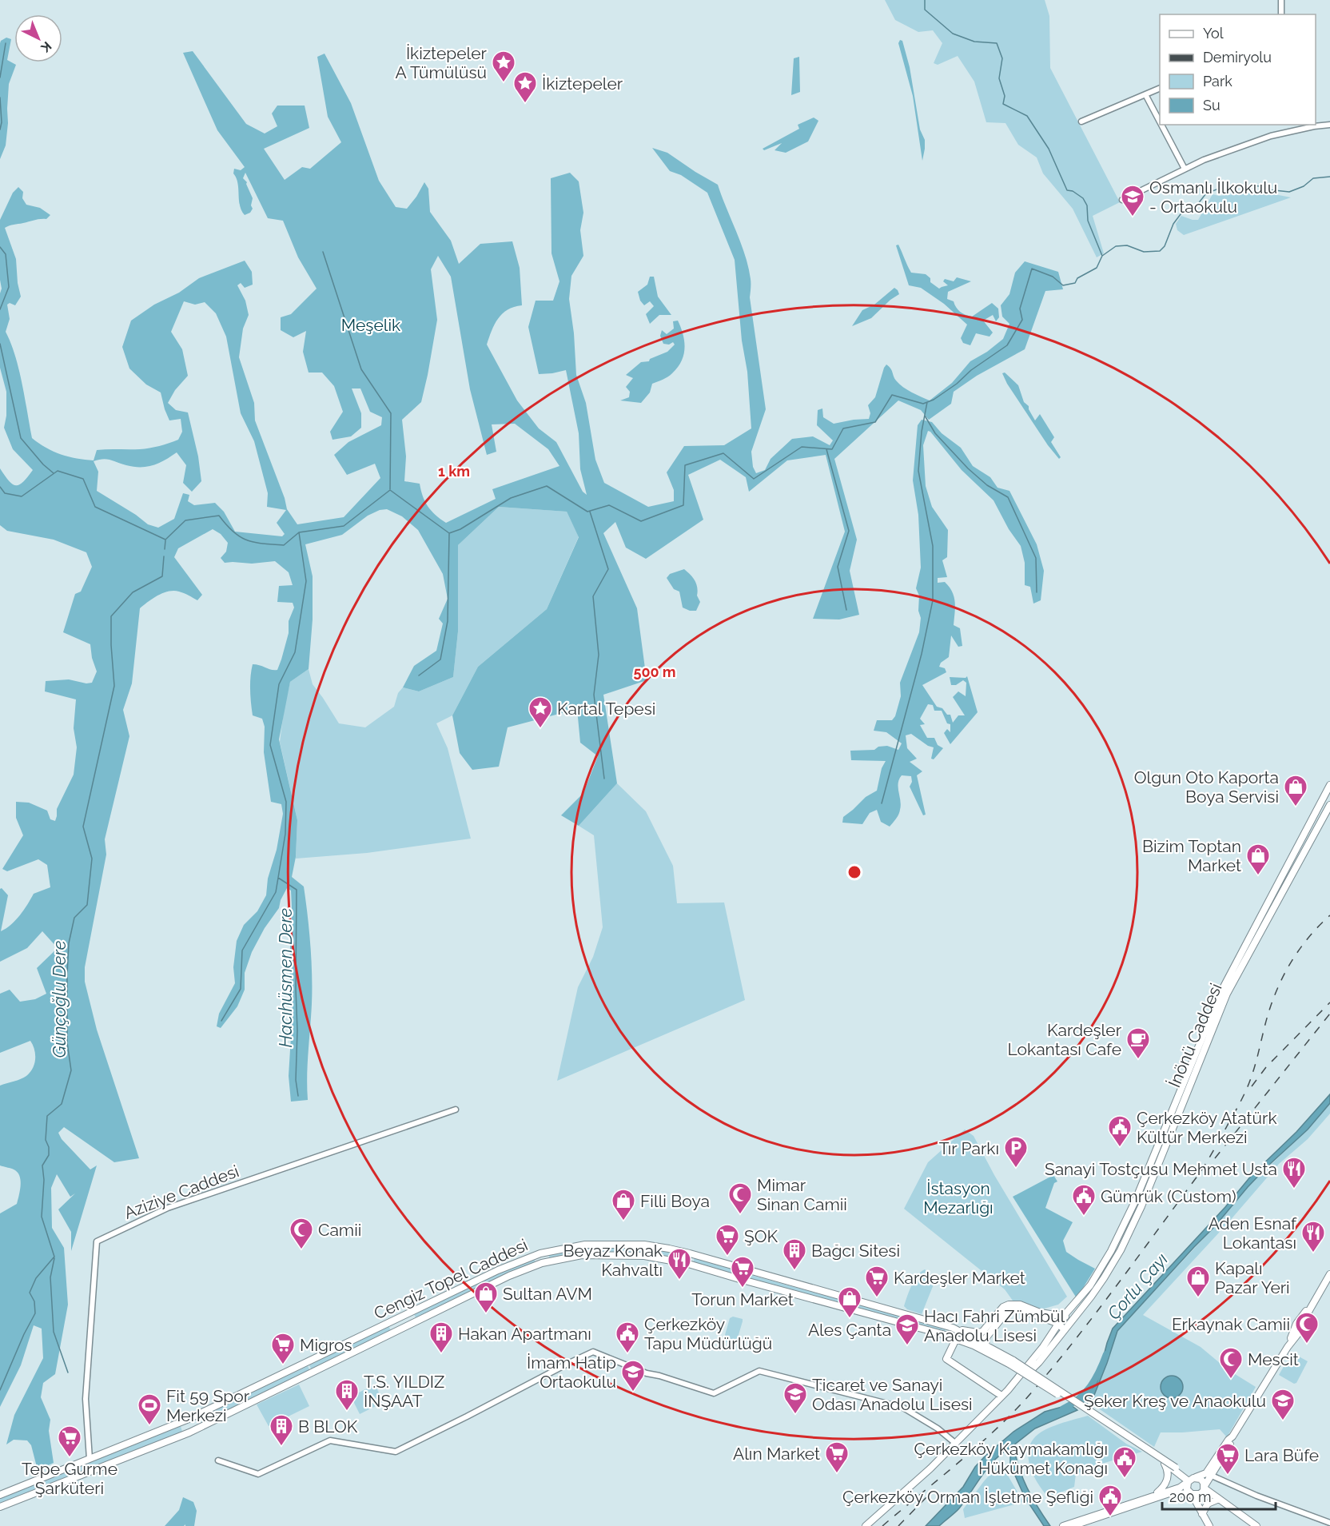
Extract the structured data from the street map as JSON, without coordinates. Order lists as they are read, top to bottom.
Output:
{
  "streets": {
    "main road": ["İnönü Caddesi", "Cengiz Topel Caddesi"],
    "street": ["Aziziye Caddesi"]
  },
  "crossings": [
    ["Aziziye Caddesi", "Cengiz Topel Caddesi"]
  ],
  "water": ["Hacıhüsmen Dere", "Günçoğlu Dere", "Çorlu Çayı"],
  "parks": ["Meşelik", "İstasyon Mezarlığı"],
  "places": {
    "place": ["İkiztepeler A Tümülüsü", "İkiztepeler", "Kartal Tepesi"],
    "school or university": [
      "Osmanlı İlkokulu - Ortaokulu",
      "Hacı Fahri Zümbül Anadolu Lisesi",
      "İmam Hatip Ortaokulu",
      "Ticaret ve Sanayi Odası Anadolu Lisesi",
      "Şeker Kreş ve Anaokulu"
    ],
    "shop": [
      "Olgun Oto Kaporta Boya Servisi",
      "Bizim Toptan Market",
      "Filli Boya",
      "Kapalı Pazar Yeri",
      "Sultan AVM",
      "Ales Çanta"
    ],
    "cafe": ["Kardeşler Lokantası Cafe"],
    "public building": [
      "Çerkezköy Atatürk Kültür Merkezi",
      "Gümrük (Custom)",
      "Çerkezköy Tapu Müdürlüğü",
      "Çerkezköy Kaymakamlığı Hükümet Konağı",
      "Çerkezköy Orman İşletme Şefliği"
    ],
    "parking": ["Tır Parkı"],
    "restaurant": ["Sanayi Tostçusu Mehmet Usta", "Aden Esnaf Lokantası", "Beyaz Konak Kahvaltı"],
    "mosque": [
      "Mimar Sinan Camii",
      "Camii",
      "Erkaynak Camii",
      "Mescit"
    ],
    "supermarket": [
      "ŞOK",
      "Torun Market",
      "Kardeşler Market",
      "Migros",
      "Tepe Gurme Şarküteri",
      "Alın Market",
      "Lara Büfe"
    ],
    "building": [
      "Bağcı Sitesi",
      "Hakan Apartmanı",
      "T.S. YILDIZ İNŞAAT",
      "B BLOK"
    ],
    "sports": ["Fit 59 Spor Merkezi"]
  },
  "legend": [
    "Yol",
    "Demiryolu",
    "Park",
    "Su"
  ],
  "scale_bar": "200 m",
  "north": "bottom right",
  "rings": ["1 km", "500 m"]
}
